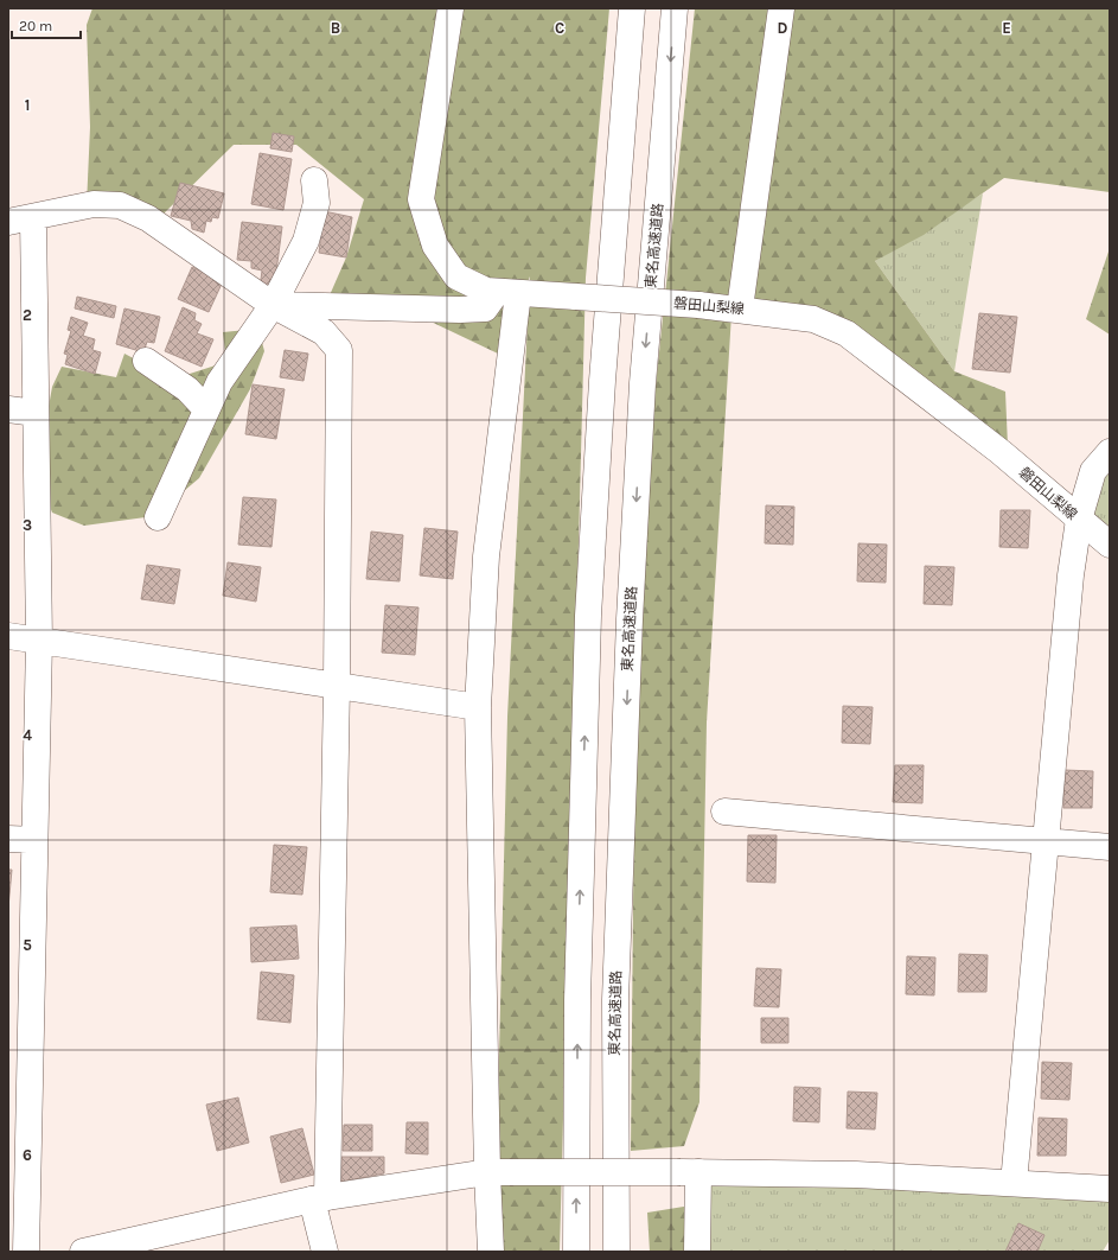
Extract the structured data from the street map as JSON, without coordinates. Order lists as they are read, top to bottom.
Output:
{
  "streets": {
    "main road": ["東名高速道路", "磐田山梨線"]
  },
  "scale_bar": "20 m",
  "grid": {
    "columns": [
      "B",
      "C",
      "D",
      "E"
    ],
    "rows": [
      "1",
      "2",
      "3",
      "4",
      "5",
      "6"
    ]
  }
}
